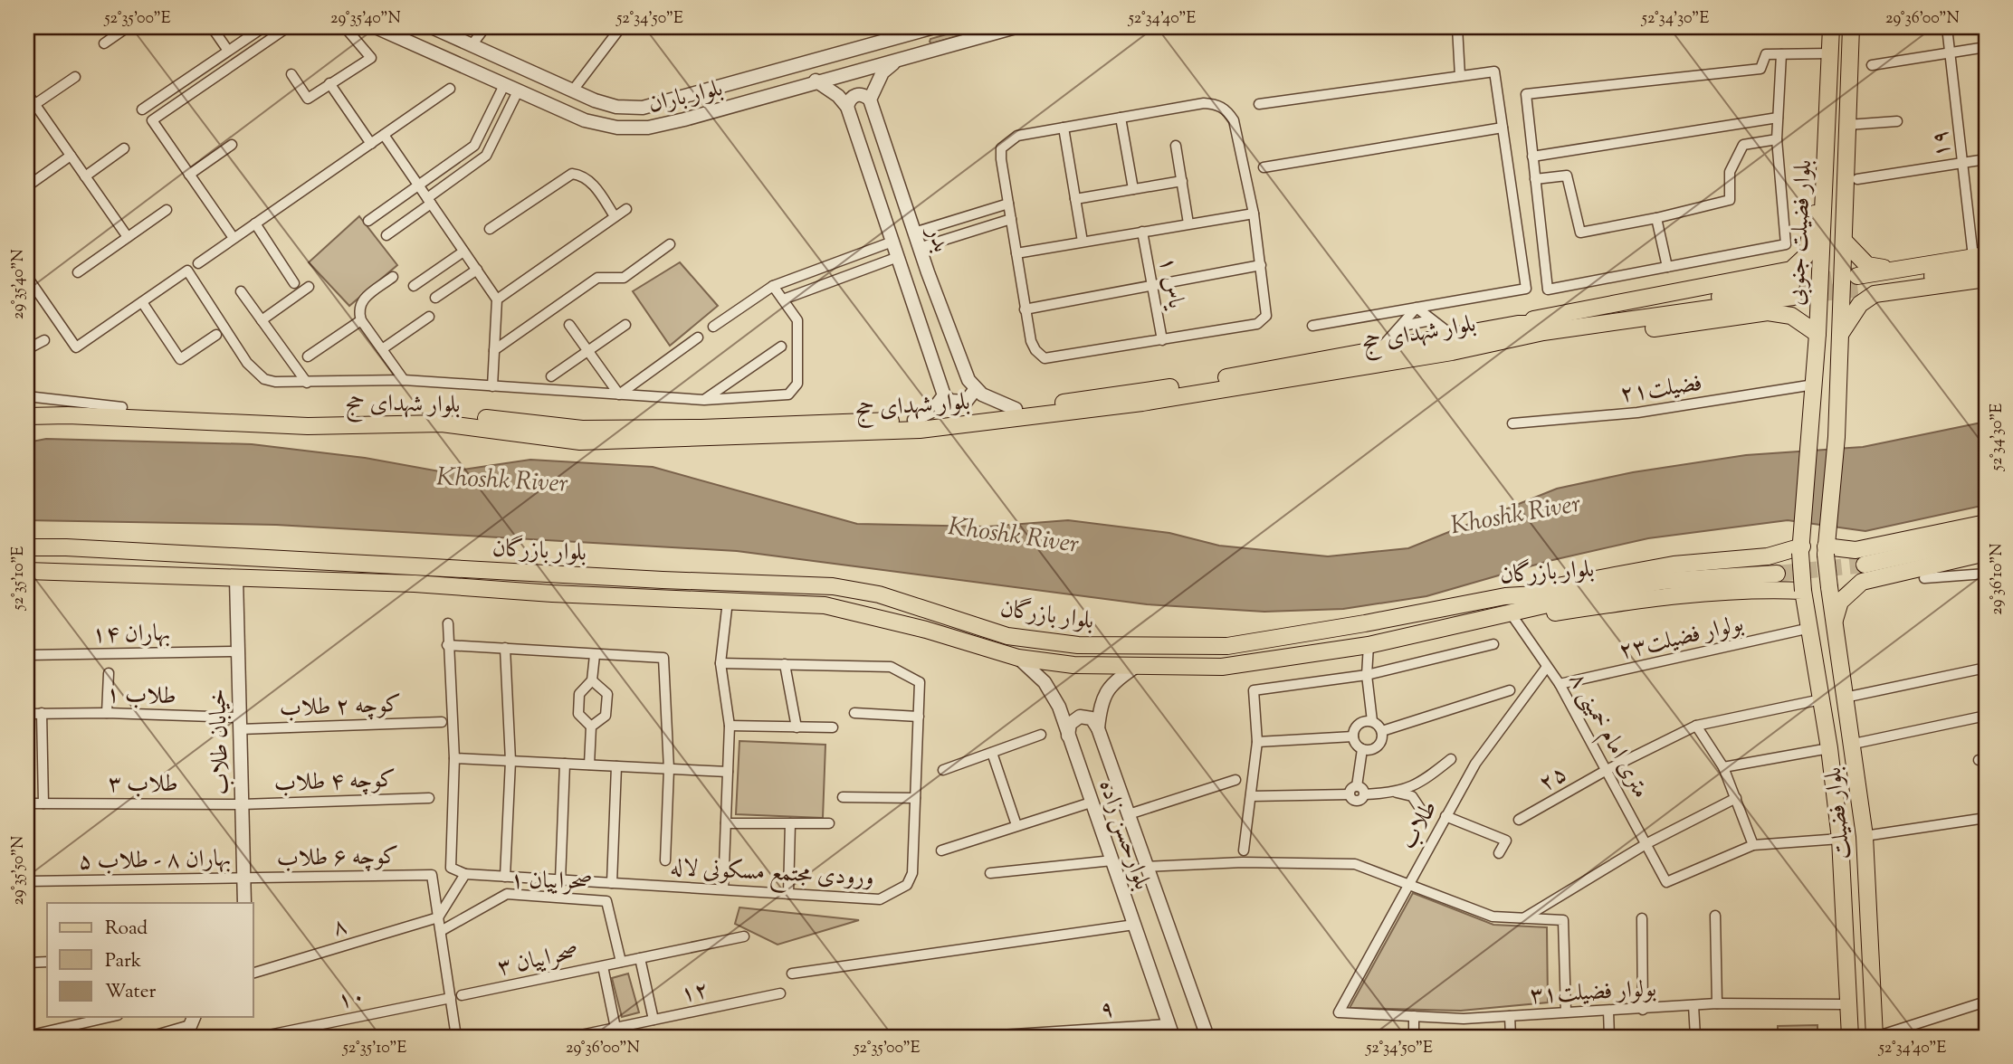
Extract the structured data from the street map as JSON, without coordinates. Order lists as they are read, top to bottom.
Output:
{
  "streets": {
    "main road": [
      "بلوار فضیلت جنوبی",
      "بلوار شهدای حج",
      "بلوار بازرگان",
      "بلوار فضیلت"
    ],
    "street": [
      "بلوار باران",
      "۱۹",
      "بدر",
      "یاس ۱",
      "فضیلت۲۱",
      "بهاران ۱۴",
      "بولوار فضیلت۲۳",
      "طلاب ۱",
      "کوچه ۲ طلاب",
      "۸ متری امام خمینی",
      "خیابان طلاب",
      "۲۵",
      "کوچه ۴ طلاب",
      "طلاب ۳",
      "طلاب",
      "بلوارحسن زاده",
      "کوچه ۶ طلاب",
      "بهاران ۸ - طلاب ۵",
      "ورودی مجتمع مسکونی لاله",
      "صحراییان ۱",
      "۸",
      "صحراییان ۳",
      "۱۲",
      "بولوار فضیلت۳۱",
      "۱۰",
      "۹"
    ]
  },
  "crossings": [
    ["بلوار فضیلت جنوبی", "فضیلت۲۱"],
    ["بلوار فضیلت جنوبی", "بلوار فضیلت"],
    ["بلوار بازرگان", "۸ متری امام خمینی"],
    ["بلوار بازرگان", "خیابان طلاب"],
    ["بلوار بازرگان", "بلوارحسن زاده"],
    ["بهاران ۱۴", "خیابان طلاب"],
    ["بولوار فضیلت۲۳", "۸ متری امام خمینی"],
    ["بولوار فضیلت۲۳", "بلوار فضیلت"],
    ["طلاب ۱", "کوچه ۲ طلاب"],
    ["طلاب ۱", "خیابان طلاب"],
    ["کوچه ۲ طلاب", "خیابان طلاب"],
    ["۸ متری امام خمینی", "۲۵"],
    ["۸ متری امام خمینی", "طلاب"],
    ["خیابان طلاب", "کوچه ۴ طلاب"],
    ["خیابان طلاب", "طلاب ۳"],
    ["خیابان طلاب", "کوچه ۶ طلاب"],
    ["خیابان طلاب", "بهاران ۸ - طلاب ۵"],
    ["۲۵", "بلوار فضیلت"],
    ["کوچه ۴ طلاب", "طلاب ۳"],
    ["بلوار فضیلت", "بولوار فضیلت۳۱"],
    ["طلاب", "بولوار فضیلت۳۱"],
    ["بلوارحسن زاده", "۹"],
    ["کوچه ۶ طلاب", "بهاران ۸ - طلاب ۵"],
    ["کوچه ۶ طلاب", "۸"],
    ["صحراییان ۱", "صحراییان ۳"]
  ],
  "water": ["Khoshk River"],
  "legend": ["Road", "Park", "Water"],
  "coordinates": [
    "52°35'00\"E",
    "29°35'40\"N",
    "52°34'50\"E",
    "52°34'40\"E",
    "52°34'30\"E",
    "29°36'00\"N",
    "52°35'10\"E",
    "29°36'10\"N",
    "29°35'50\"N"
  ]
}
